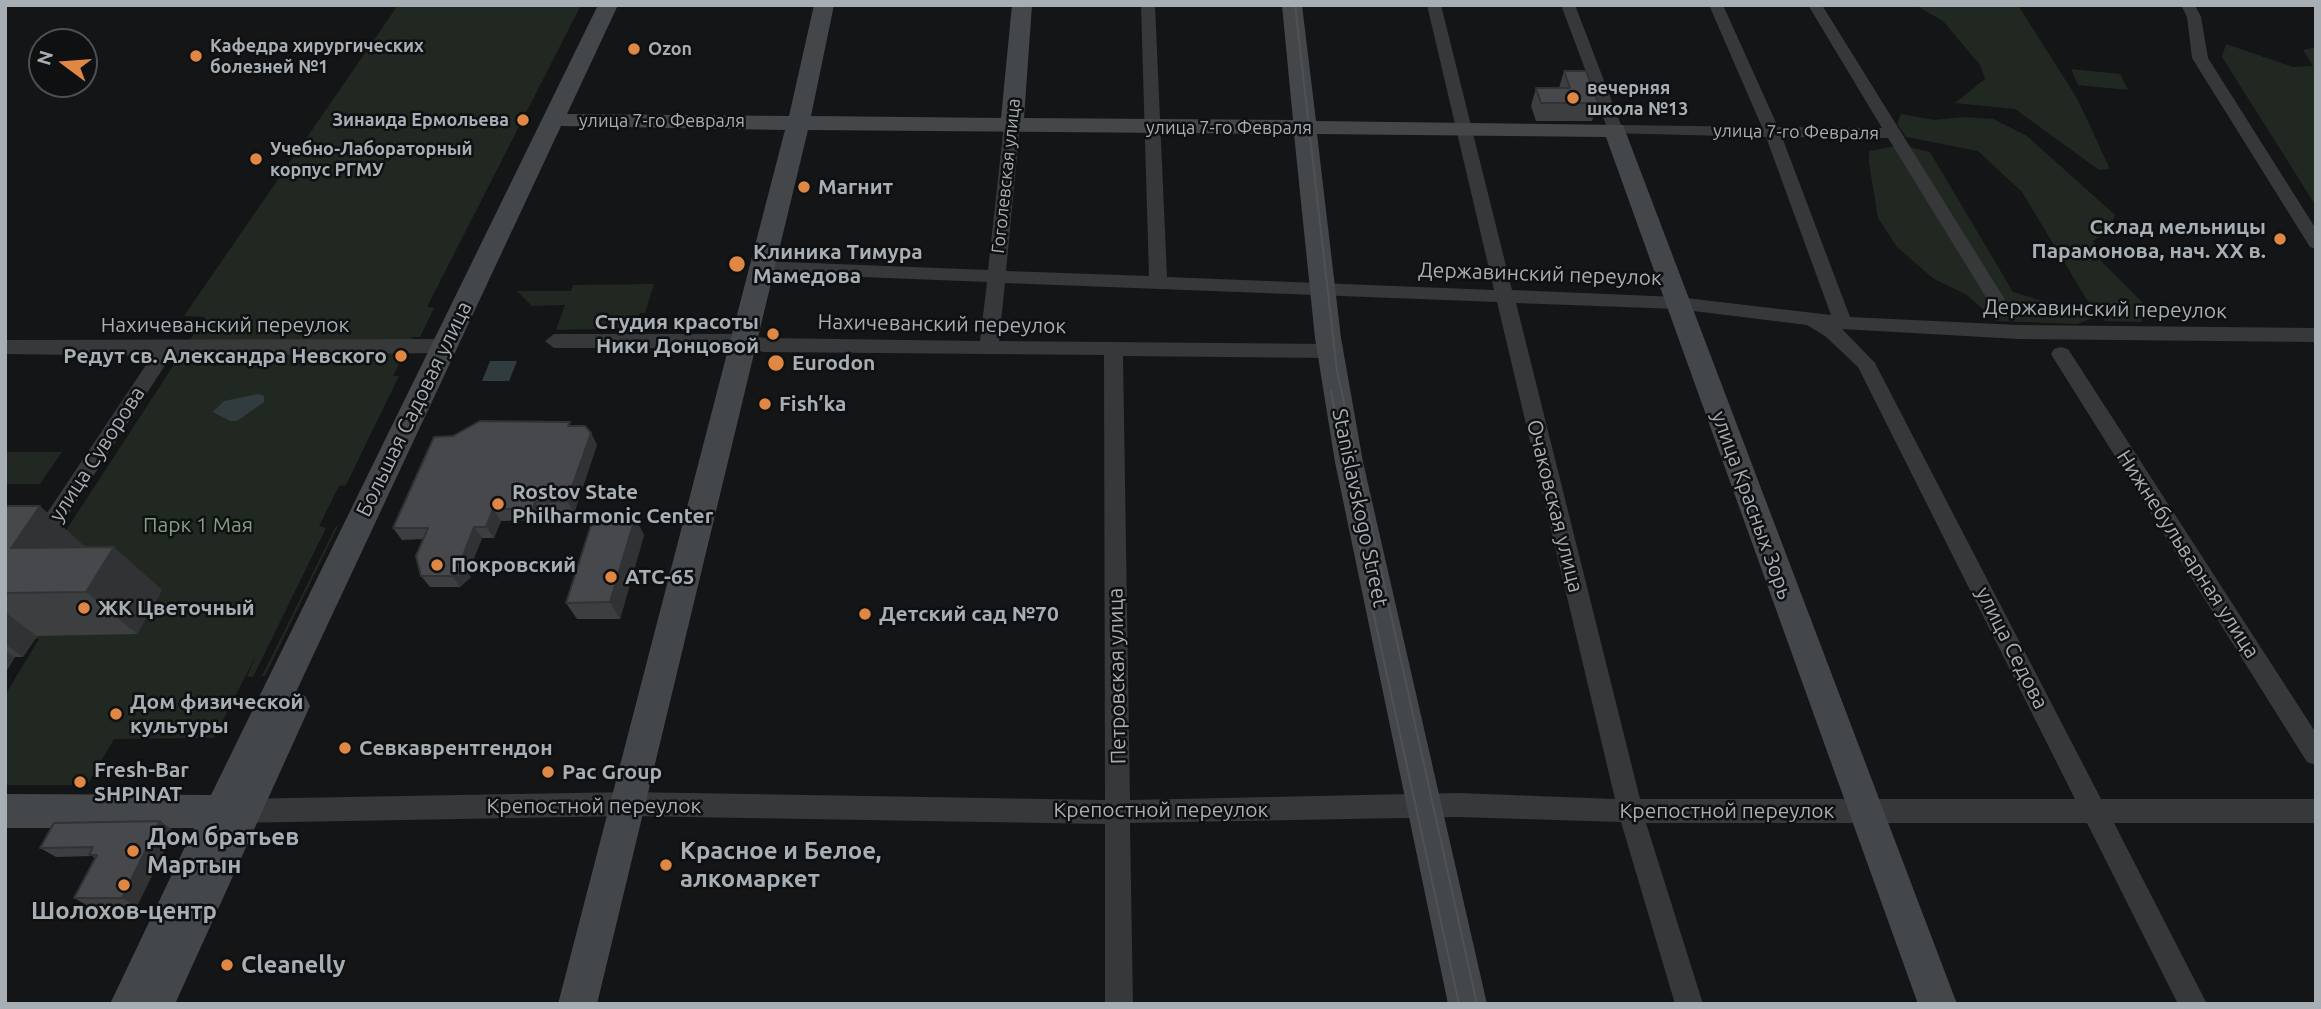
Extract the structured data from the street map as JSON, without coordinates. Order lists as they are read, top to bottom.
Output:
{
  "streets": {
    "street": [
      "улица 7-го Февраля",
      "Гоголевская улица",
      "Державинский переулок",
      "Нахичеванский переулок",
      "Большая Садовая улица",
      "улица Суворова",
      "улица Красных Зорь",
      "Очаковская улица",
      "Stanislavskogo Street",
      "Нижнебульварная улица",
      "улица Седова",
      "Петровская улица",
      "Крепостной переулок"
    ]
  },
  "crossings": [
    ["улица 7-го Февраля", "Гоголевская улица"],
    ["улица 7-го Февраля", "Большая Садовая улица"],
    ["улица 7-го Февраля", "улица Красных Зорь"],
    ["улица 7-го Февраля", "Очаковская улица"],
    ["улица 7-го Февраля", "Stanislavskogo Street"],
    ["Гоголевская улица", "Державинский переулок"],
    ["Гоголевская улица", "Нахичеванский переулок"],
    ["Державинский переулок", "улица Красных Зорь"],
    ["Державинский переулок", "Очаковская улица"],
    ["Державинский переулок", "Stanislavskogo Street"],
    ["Державинский переулок", "улица Седова"],
    ["Нахичеванский переулок", "Большая Садовая улица"],
    ["Нахичеванский переулок", "улица Суворова"],
    ["Нахичеванский переулок", "Stanislavskogo Street"],
    ["Нахичеванский переулок", "Петровская улица"],
    ["Большая Садовая улица", "Крепостной переулок"],
    ["улица Красных Зорь", "Крепостной переулок"],
    ["Очаковская улица", "Крепостной переулок"],
    ["Stanislavskogo Street", "Крепостной переулок"],
    ["улица Седова", "Крепостной переулок"],
    ["Петровская улица", "Крепостной переулок"]
  ],
  "parks": ["Парк 1 Мая"],
  "places": [
    "Ozon",
    "Кафедра хирургических болезней №1",
    "вечерняя школа №13",
    "Зинаида Ермольева",
    "Учебно-Лабораторный корпус РГМУ",
    "Магнит",
    "Склад мельницы Парамонова, нач. XX в.",
    "Клиника Тимура Мамедова",
    "Студия красоты Ники Донцовой",
    "Редут св. Александра Невского",
    "Eurodon",
    "Fish’ka",
    "Rostov State Philharmonic Center",
    "Покровский",
    "АТС-65",
    "ЖК Цветочный",
    "Детский сад №70",
    "Дом физической культуры",
    "Севкаврентгендон",
    "Pac Group",
    "Fresh-Bar SHPINAT",
    "Дом братьев Мартын",
    "Красное и Белое, алкомаркет",
    "Шолохов-центр",
    "Cleanelly"
  ],
  "north": "left"
}
